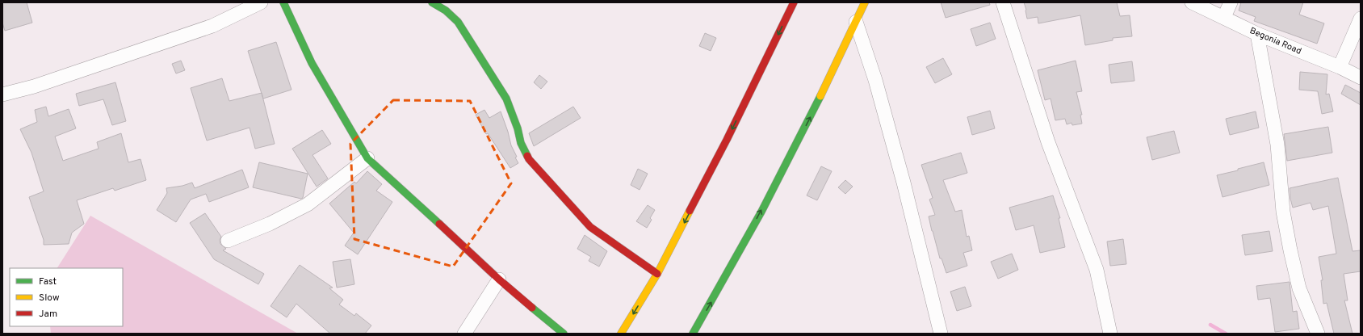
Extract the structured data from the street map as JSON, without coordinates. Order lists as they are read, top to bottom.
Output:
{
  "streets": {
    "street": ["Begonia Road"]
  },
  "legend": ["Fast", "Slow", "Jam"]
}
